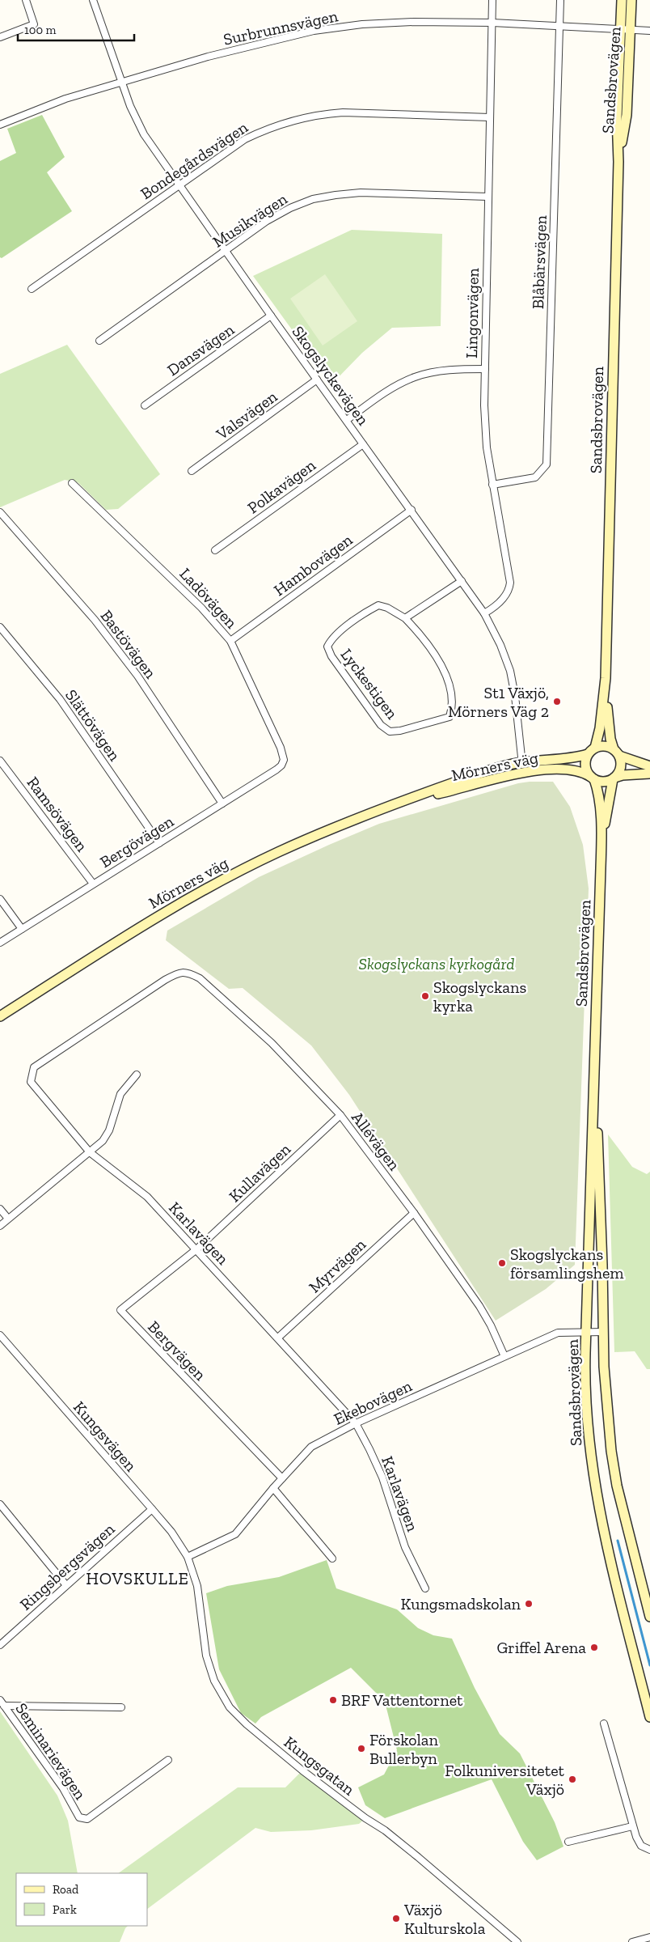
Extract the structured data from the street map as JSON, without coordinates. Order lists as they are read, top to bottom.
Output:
{
  "streets": {
    "main road": ["Sandsbrovägen", "Mörners väg"],
    "street": [
      "Surbrunnsvägen",
      "Bondegårdsvägen",
      "Musikvägen",
      "Blåbärsvägen",
      "Lingonvägen",
      "Dansvägen",
      "Skogslyckevägen",
      "Valsvägen",
      "Polkavägen",
      "Hambovägen",
      "Ladövägen",
      "Bastövägen",
      "Lyckestigen",
      "Slättövägen",
      "Ramsövägen",
      "Bergövägen",
      "Allévägen",
      "Kullavägen",
      "Karlavägen",
      "Myrvägen",
      "Bergvägen",
      "Ekebovägen",
      "Kungsvägen",
      "Ringsbergsvägen",
      "Seminarievägen",
      "Kungsgatan"
    ]
  },
  "crossings": [
    ["Surbrunnsvägen", "Sandsbrovägen"],
    ["Surbrunnsvägen", "Blåbärsvägen"],
    ["Surbrunnsvägen", "Lingonvägen"],
    ["Surbrunnsvägen", "Skogslyckevägen"],
    ["Sandsbrovägen", "Mörners väg"],
    ["Sandsbrovägen", "Ekebovägen"],
    ["Bondegårdsvägen", "Lingonvägen"],
    ["Bondegårdsvägen", "Skogslyckevägen"],
    ["Musikvägen", "Lingonvägen"],
    ["Musikvägen", "Skogslyckevägen"],
    ["Blåbärsvägen", "Lingonvägen"],
    ["Lingonvägen", "Skogslyckevägen"],
    ["Dansvägen", "Skogslyckevägen"],
    ["Skogslyckevägen", "Valsvägen"],
    ["Skogslyckevägen", "Polkavägen"],
    ["Skogslyckevägen", "Hambovägen"],
    ["Skogslyckevägen", "Mörners väg"],
    ["Hambovägen", "Ladövägen"],
    ["Ladövägen", "Bergövägen"],
    ["Bastövägen", "Bergövägen"],
    ["Slättövägen", "Bergövägen"],
    ["Ramsövägen", "Bergövägen"],
    ["Allévägen", "Kullavägen"],
    ["Allévägen", "Karlavägen"],
    ["Allévägen", "Myrvägen"],
    ["Allévägen", "Ekebovägen"],
    ["Kullavägen", "Karlavägen"],
    ["Kullavägen", "Bergvägen"],
    ["Karlavägen", "Myrvägen"],
    ["Karlavägen", "Bergvägen"],
    ["Karlavägen", "Ekebovägen"],
    ["Bergvägen", "Ekebovägen"],
    ["Ekebovägen", "Kungsvägen"],
    ["Ekebovägen", "Kungsgatan"],
    ["Kungsvägen", "Ringsbergsvägen"],
    ["Kungsvägen", "Kungsgatan"]
  ],
  "districts": ["HOVSKULLE"],
  "parks": ["Skogslyckans kyrkogård"],
  "places": [
    "St1 Växjö, Mörners Väg 2",
    "Skogslyckans kyrka",
    "Skogslyckans församlingshem",
    "Kungsmadskolan",
    "Griffel Arena",
    "BRF Vattentornet",
    "Förskolan Bullerbyn",
    "Folkuniversitetet Växjö",
    "Växjö Kulturskola"
  ],
  "legend": ["Road", "Park"],
  "scale_bar": "100 m"
}
